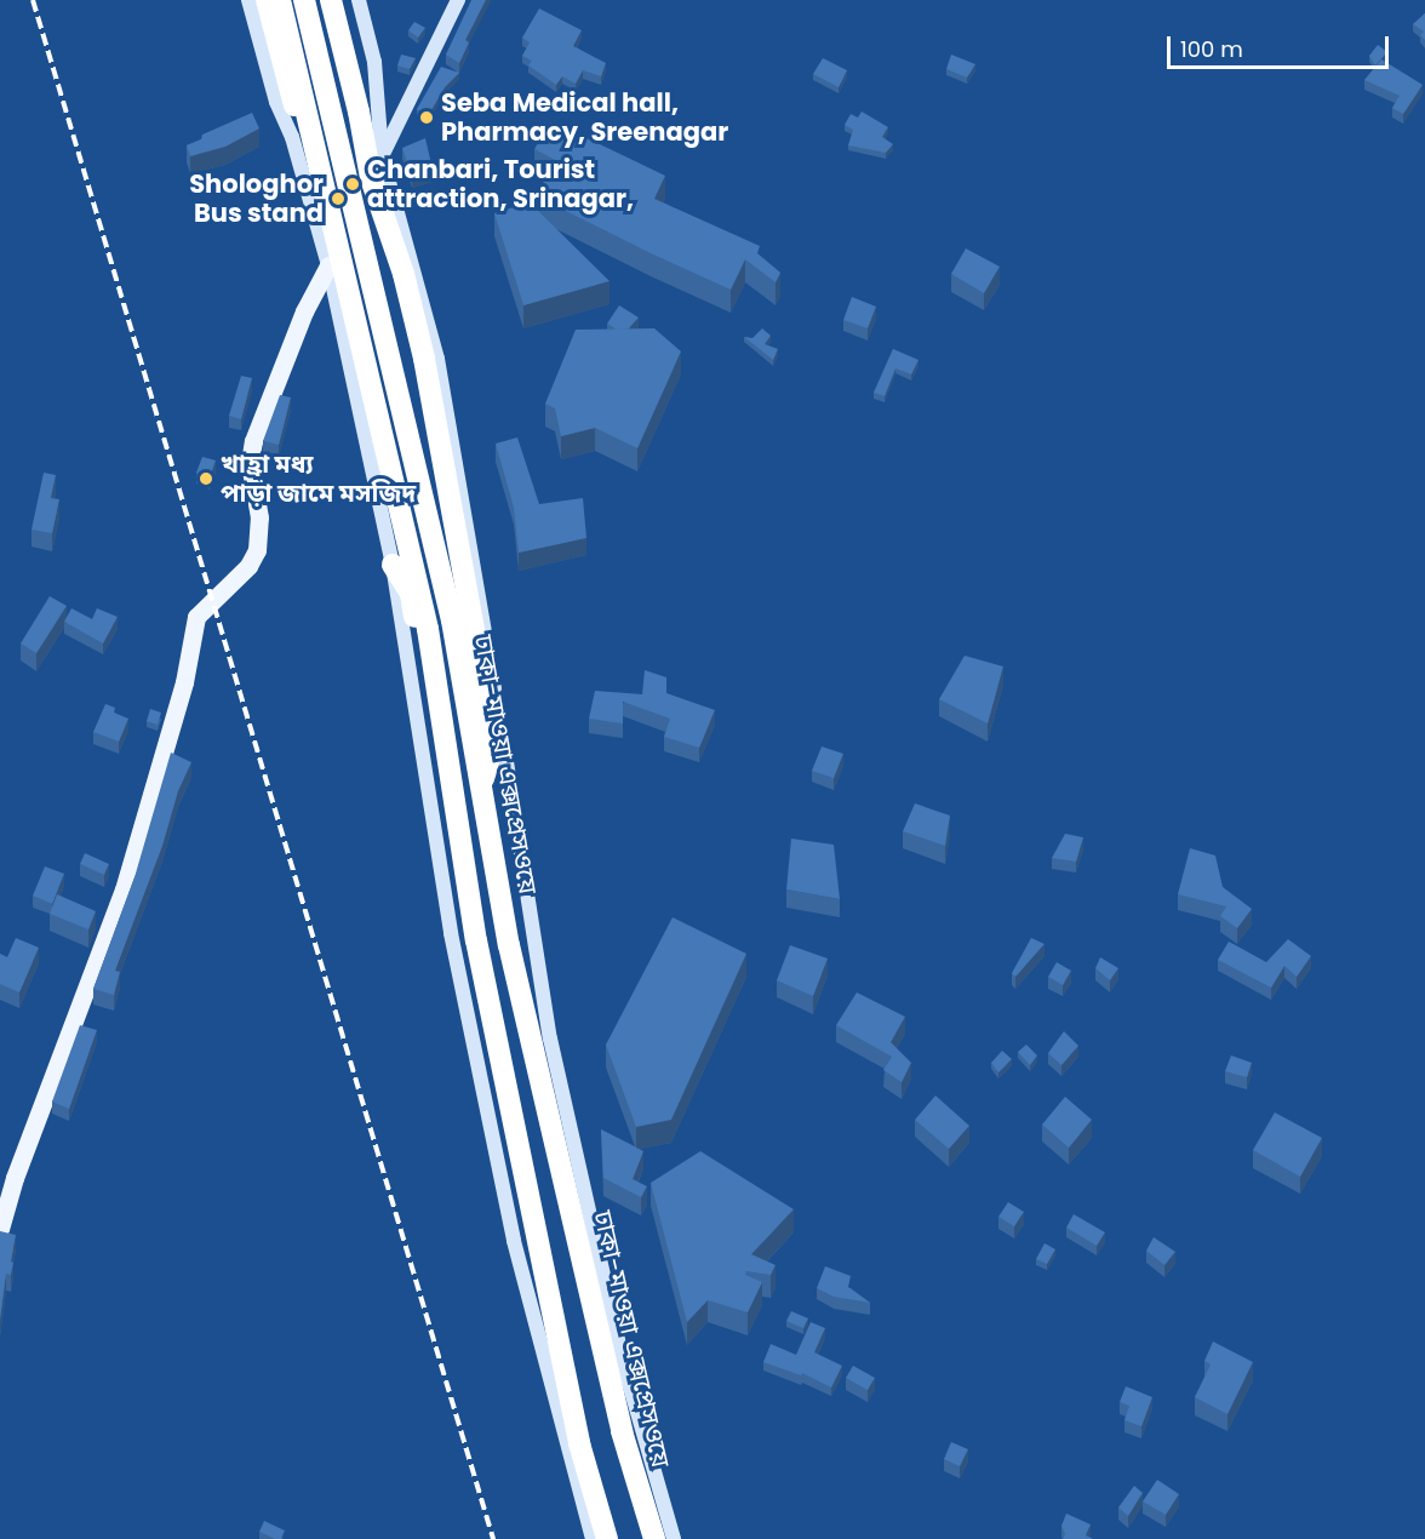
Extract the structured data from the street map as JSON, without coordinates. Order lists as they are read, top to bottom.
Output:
{
  "streets": {
    "highway": ["ঢাকা-মাওয়া এক্সপ্রেসওয়ে"]
  },
  "places": [
    "Seba Medical hall, Pharmacy, Sreenagar",
    "Chanbari, Tourist attraction, Srinagar,",
    "Shologhor Bus stand",
    "খাহ্রা মধ্য পাড়া জামে মসজিদ"
  ],
  "scale_bar": "100 m"
}
